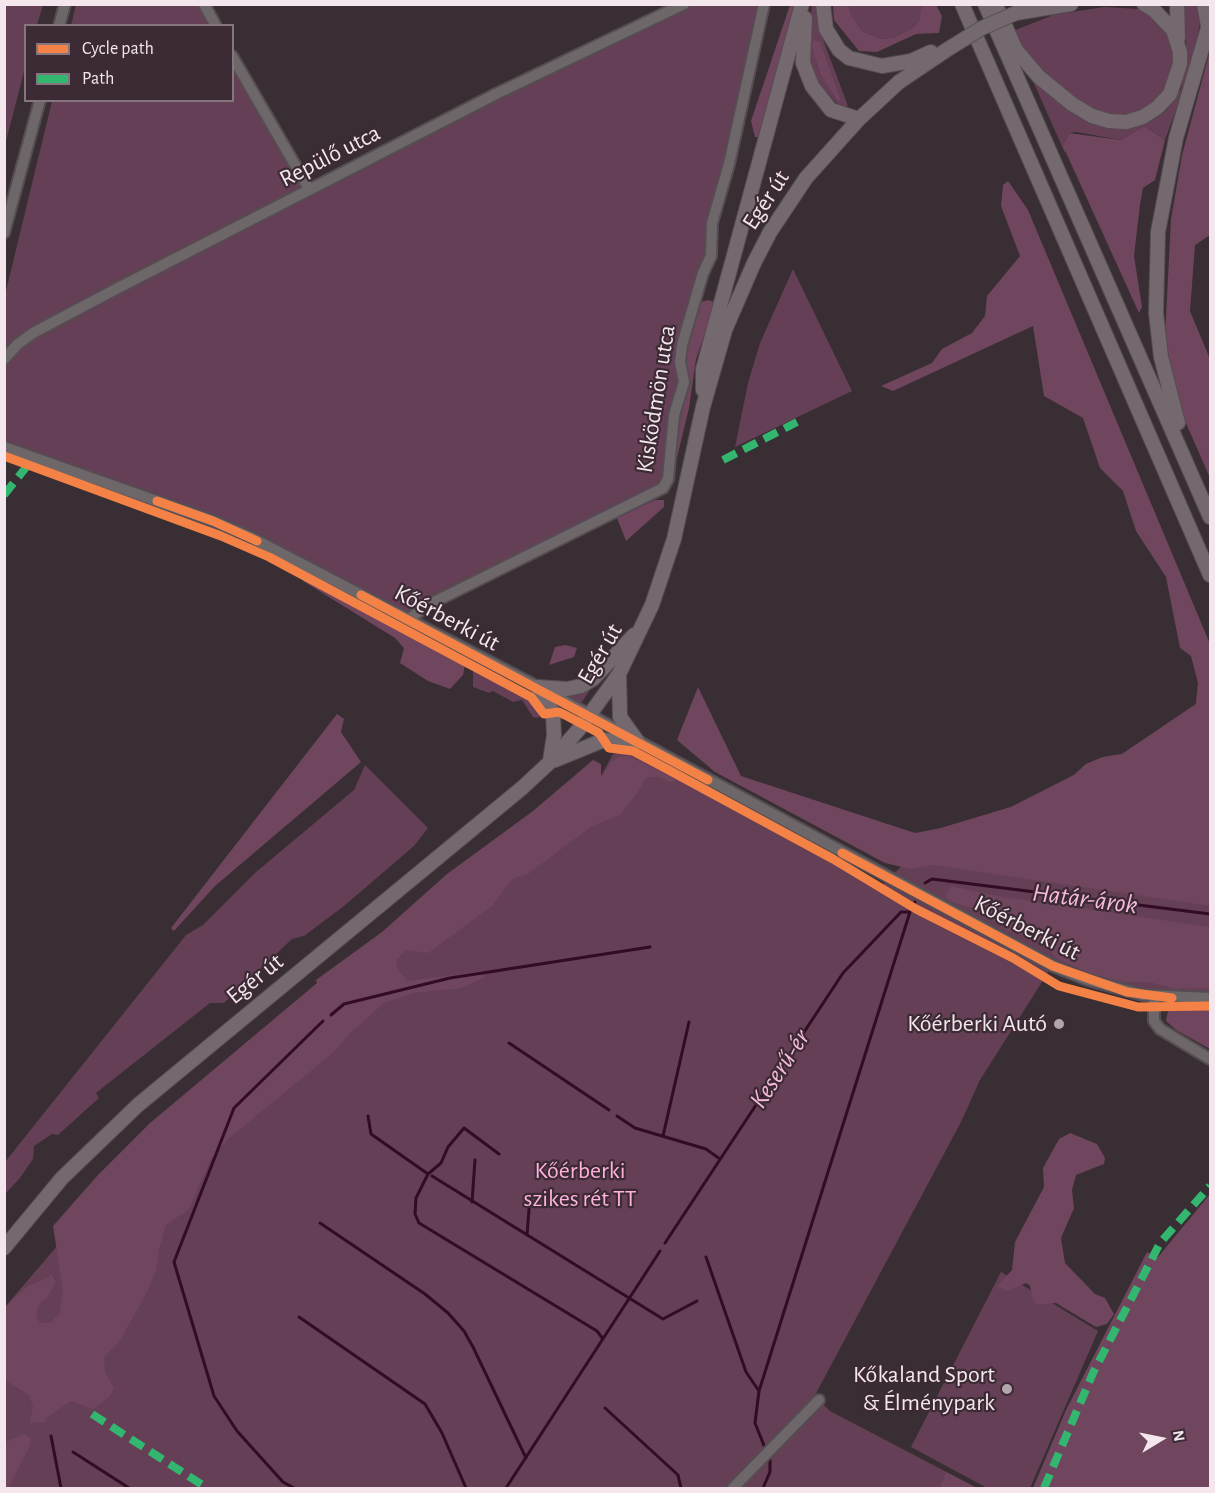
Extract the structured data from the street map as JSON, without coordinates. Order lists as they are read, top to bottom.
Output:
{
  "streets": {
    "main road": ["Egér út"],
    "street": ["Repülő utca", "Kisködmön utca", "Kőérberki út"]
  },
  "crossings": [
    ["Egér út", "Kőérberki út"],
    ["Kisködmön utca", "Kőérberki út"]
  ],
  "water": ["Határ-árok", "Keserű-ér"],
  "parks": ["Kőérberki szikes rét TT"],
  "places": ["Kőérberki Autó", "Kőkaland Sport & Élménypark"],
  "legend": ["Cycle path", "Path"],
  "north": "right"
}
